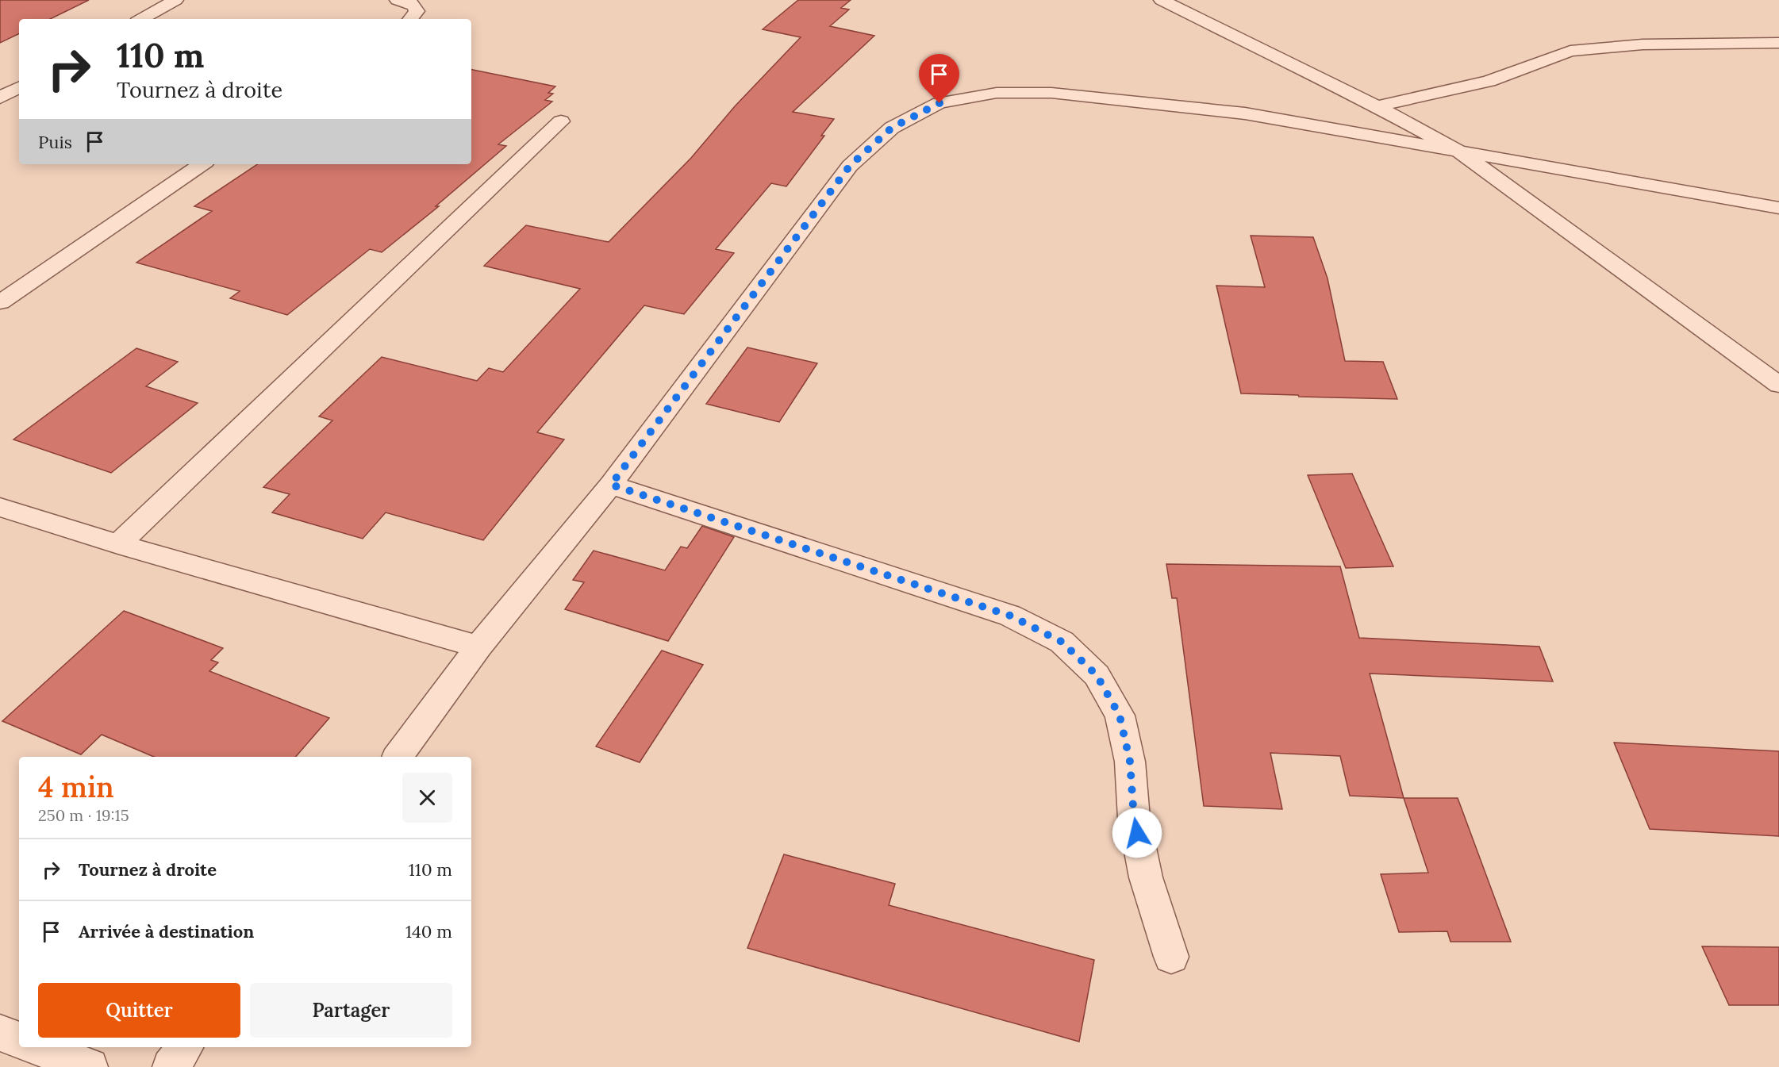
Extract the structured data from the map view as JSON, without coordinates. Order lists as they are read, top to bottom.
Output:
{
  "page": {
    "turn": ["110 m", "Tournez à droite"],
    "then": "Puis",
    "heading": ["4 min", "250 m · 19:15"],
    "list": [
      {
        "name": "Tournez à droite",
        "value": "110 m"
      },
      {
        "name": "Arrivée à destination",
        "value": "140 m"
      }
    ],
    "buttons": ["Quitter", "Partager"]
  }
}
